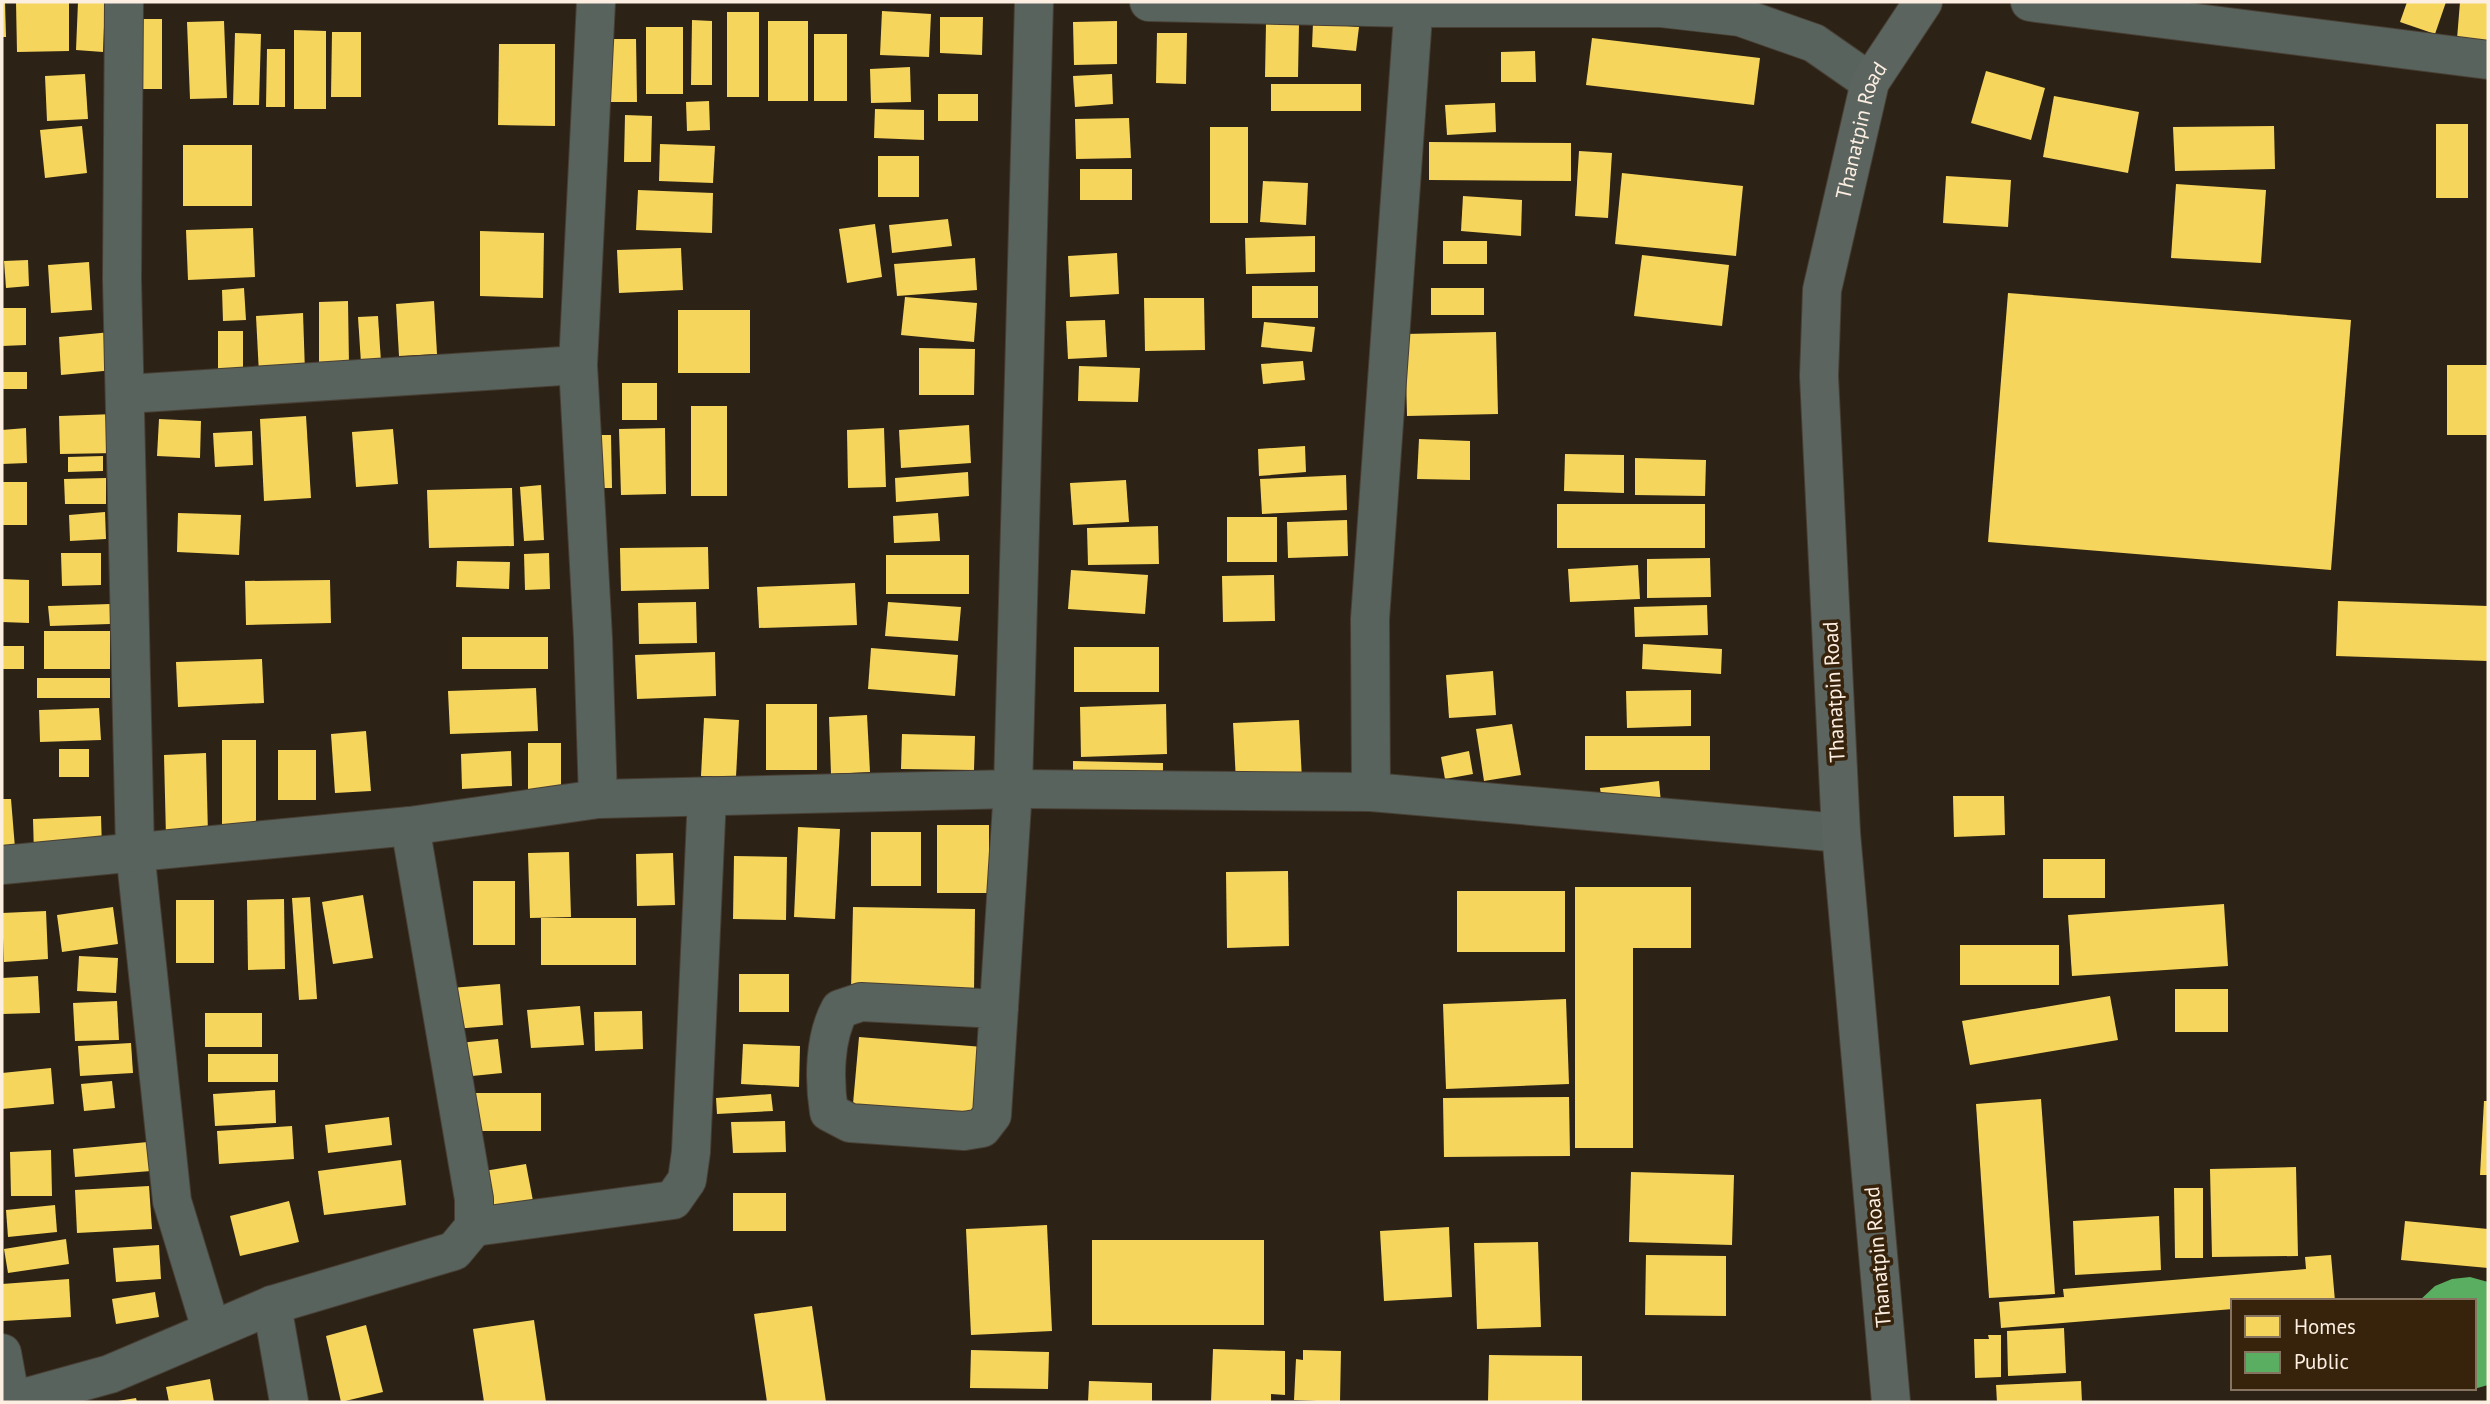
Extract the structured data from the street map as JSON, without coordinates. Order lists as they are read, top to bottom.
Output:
{
  "streets": {
    "main road": ["Thanatpin Road"]
  },
  "legend": ["Homes", "Public"]
}
